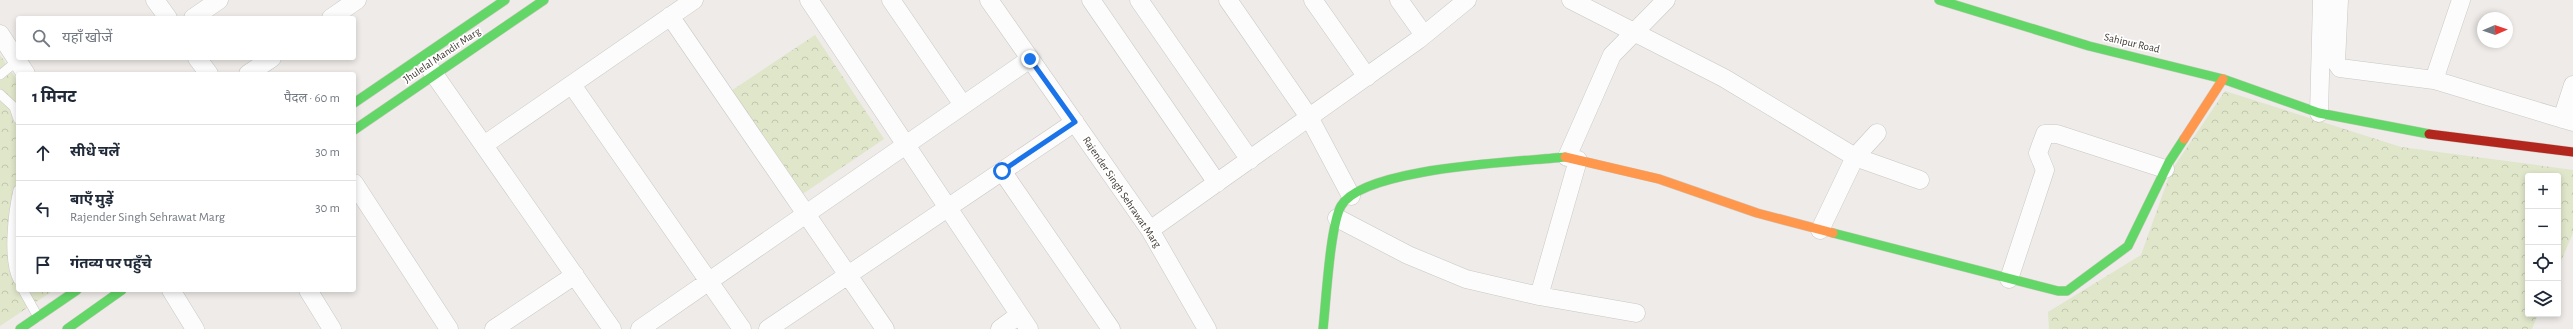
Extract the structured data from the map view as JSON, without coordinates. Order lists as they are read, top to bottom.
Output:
{
  "streets": {
    "street": ["Sahipur Road", "Jhulelal Mandir Marg", "Rajender Singh Sehrawat Marg"]
  },
  "north": "right",
  "page": {
    "search": "यहाँ खोजें",
    "heading": ["1 मिनट", "पैदल · 60 m"],
    "list": [
      ["सीधे चलें", "30 m"],
      ["बाएँ मुड़ें", "Rajender Singh Sehrawat Marg", "30 m"],
      "गंतव्य पर पहुँचे"
    ],
    "map_buttons": ["+", "−"]
  }
}
